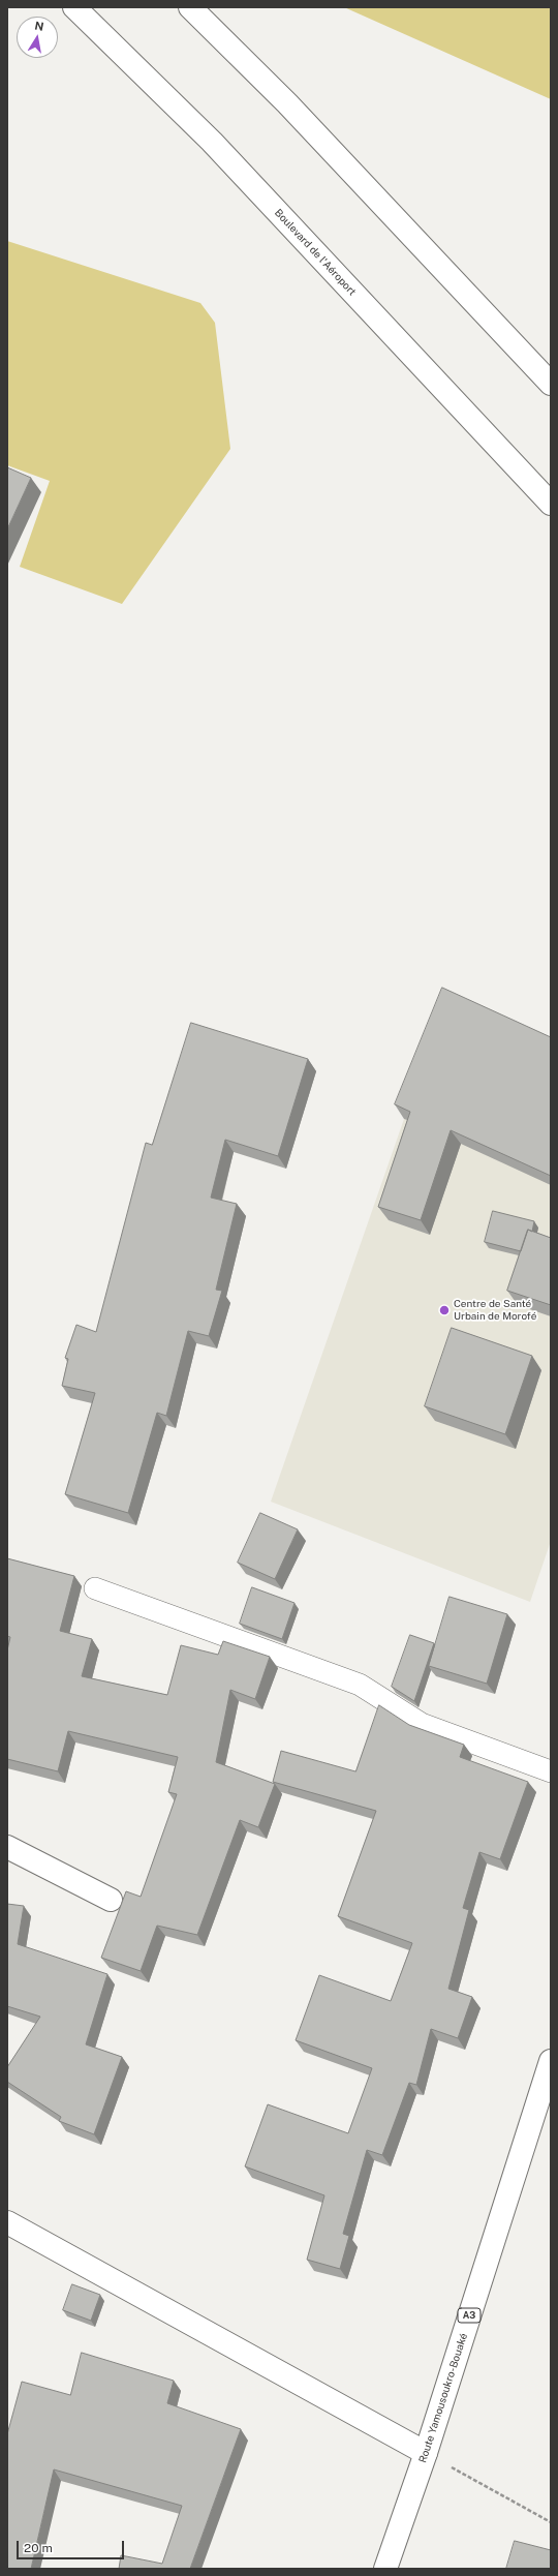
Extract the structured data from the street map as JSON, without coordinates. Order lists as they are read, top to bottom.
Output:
{
  "streets": {
    "main road": ["Boulevard de l'Aéroport", "A3", "Route Yamousoukro-Bouaké"]
  },
  "places": ["Centre de Santé Urbain de Morofé"],
  "scale_bar": "20 m",
  "north": "top"
}
